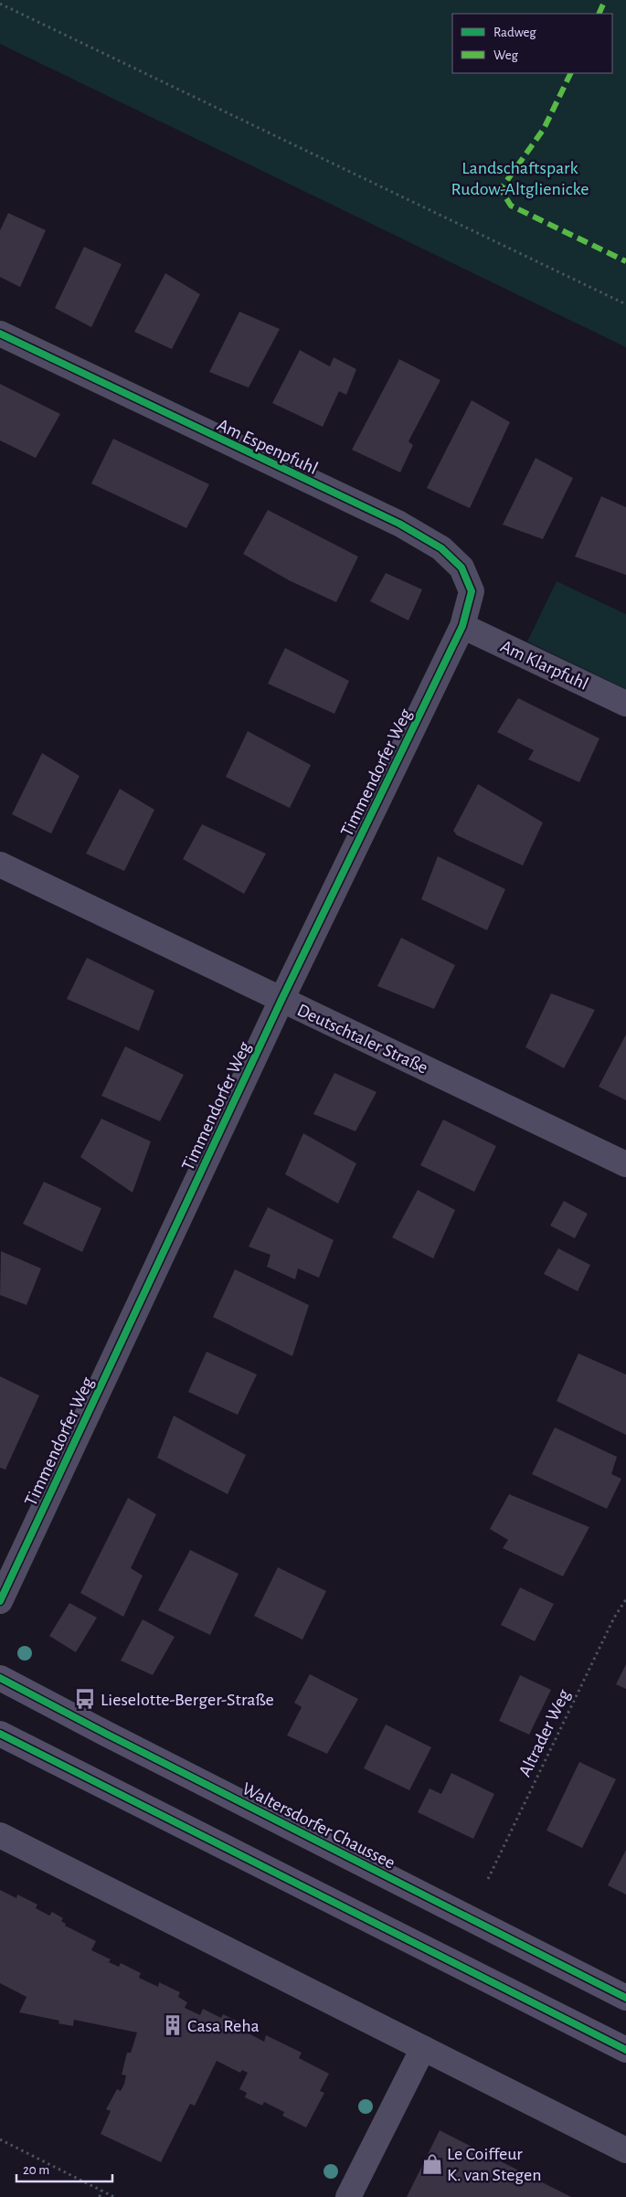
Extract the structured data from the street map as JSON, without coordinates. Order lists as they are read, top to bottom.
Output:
{
  "streets": {
    "main road": ["Waltersdorfer Chaussee"],
    "street": [
      "Am Espenpfuhl",
      "Am Klarpfuhl",
      "Timmendorfer Weg",
      "Deutschtaler Straße"
    ],
    "path": ["Altrader Weg"]
  },
  "crossings": [
    ["Am Espenpfuhl", "Am Klarpfuhl"],
    ["Am Espenpfuhl", "Timmendorfer Weg"],
    ["Am Klarpfuhl", "Timmendorfer Weg"],
    ["Timmendorfer Weg", "Deutschtaler Straße"]
  ],
  "parks": ["Landschaftspark Rudow-Altglienicke"],
  "places": {
    "bus stop": ["Lieselotte-Berger-Straße"],
    "building": ["Casa Reha"],
    "shop": ["Le Coiffeur K. van Stegen"]
  },
  "legend": ["Radweg", "Weg"],
  "scale_bar": "20 m"
}
